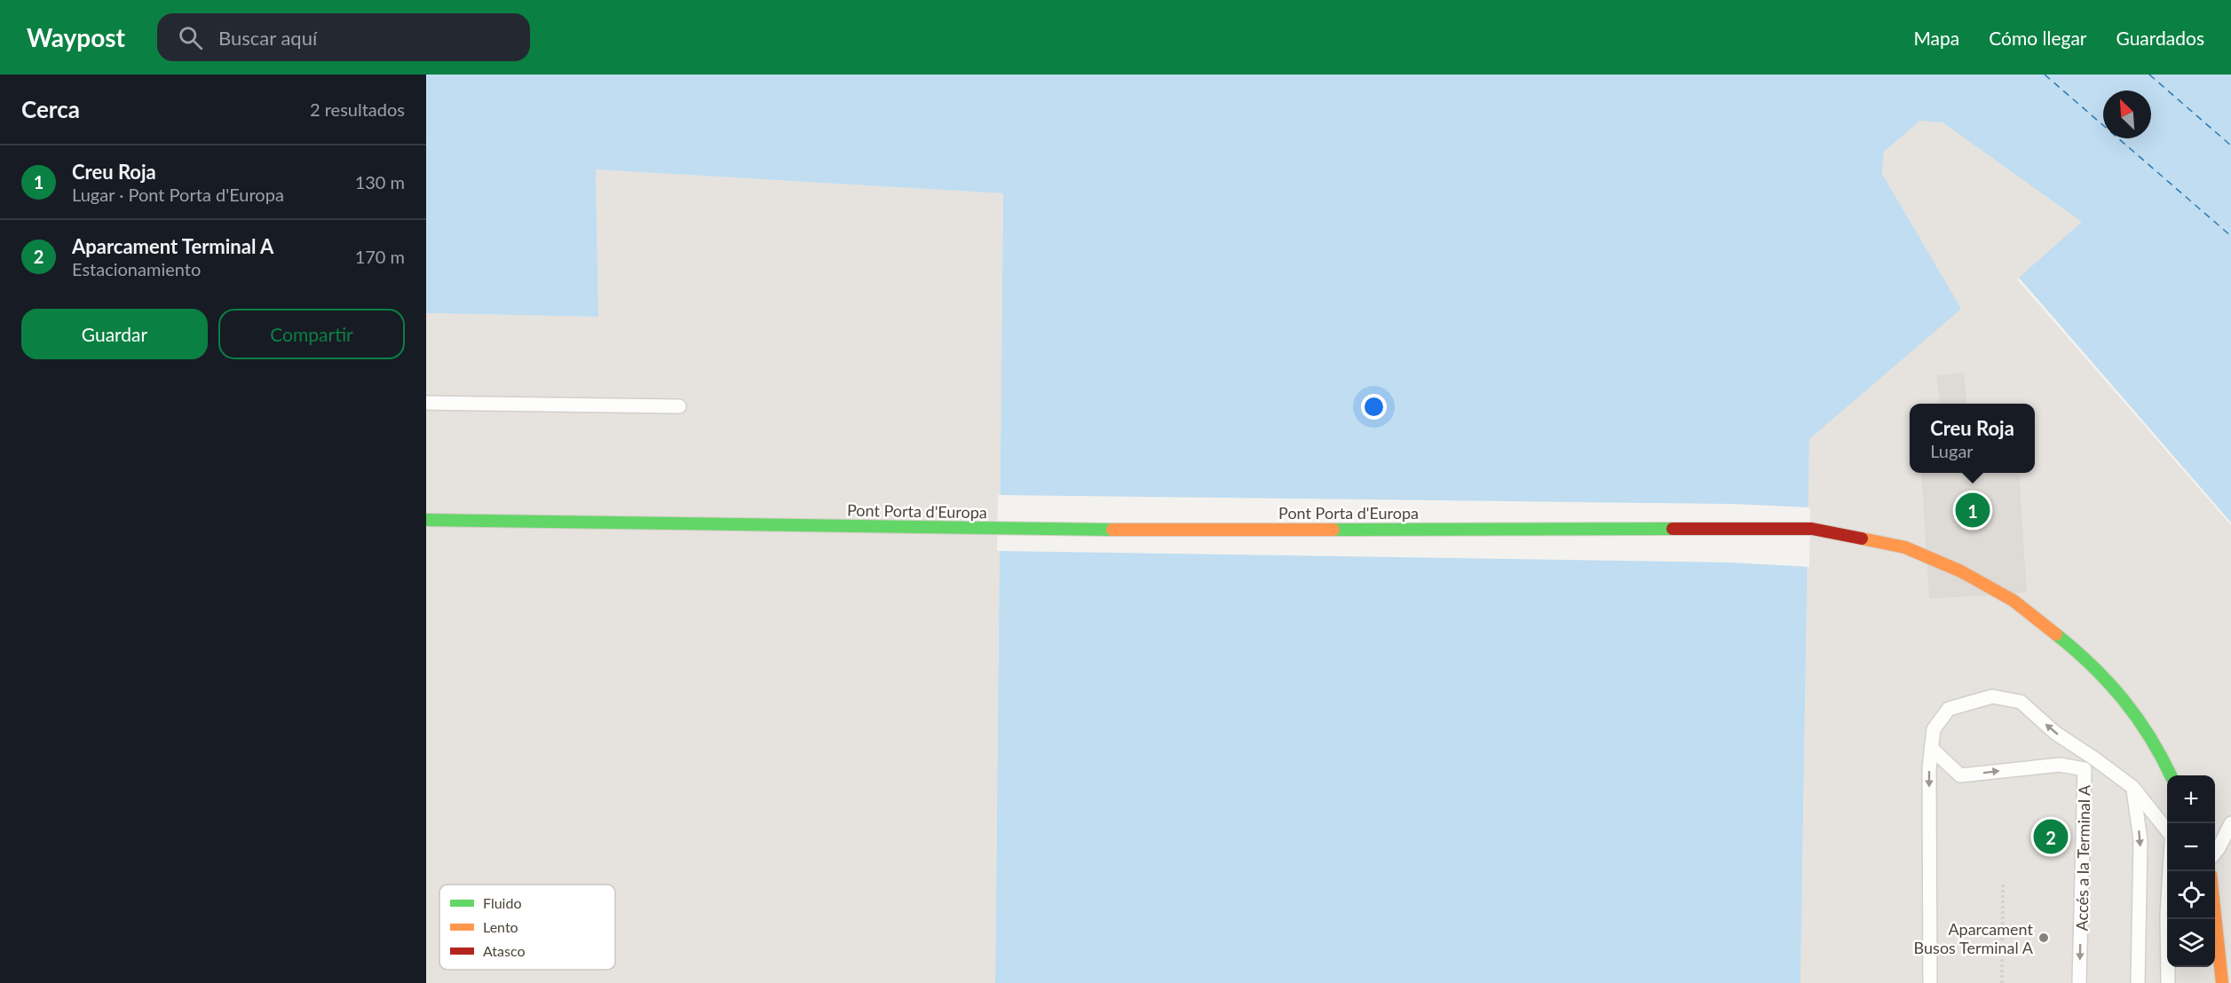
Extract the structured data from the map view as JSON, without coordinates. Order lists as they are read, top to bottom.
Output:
{
  "streets": {
    "street": ["Pont Porta d'Europa"],
    "lane": ["Accés a la Terminal A"]
  },
  "places": ["Aparcament Busos Terminal A"],
  "legend": ["Fluido", "Lento", "Atasco"],
  "north": "top left",
  "page": {
    "header": "Waypost",
    "search": "Buscar aquí",
    "nav": ["Mapa", "Cómo llegar", "Guardados"],
    "heading": ["Cerca", "2 resultados"],
    "list": [
      {
        "mark": "1",
        "name": "Creu Roja",
        "note": "Lugar · Pont Porta d'Europa",
        "value": "130 m"
      },
      {
        "mark": "2",
        "name": "Aparcament Terminal A",
        "note": "Estacionamiento",
        "value": "170 m"
      }
    ],
    "buttons": ["Guardar", "Compartir"],
    "popup": ["Creu Roja", "Lugar"],
    "pins": ["1", "2"],
    "map_buttons": ["+", "−"]
  }
}
